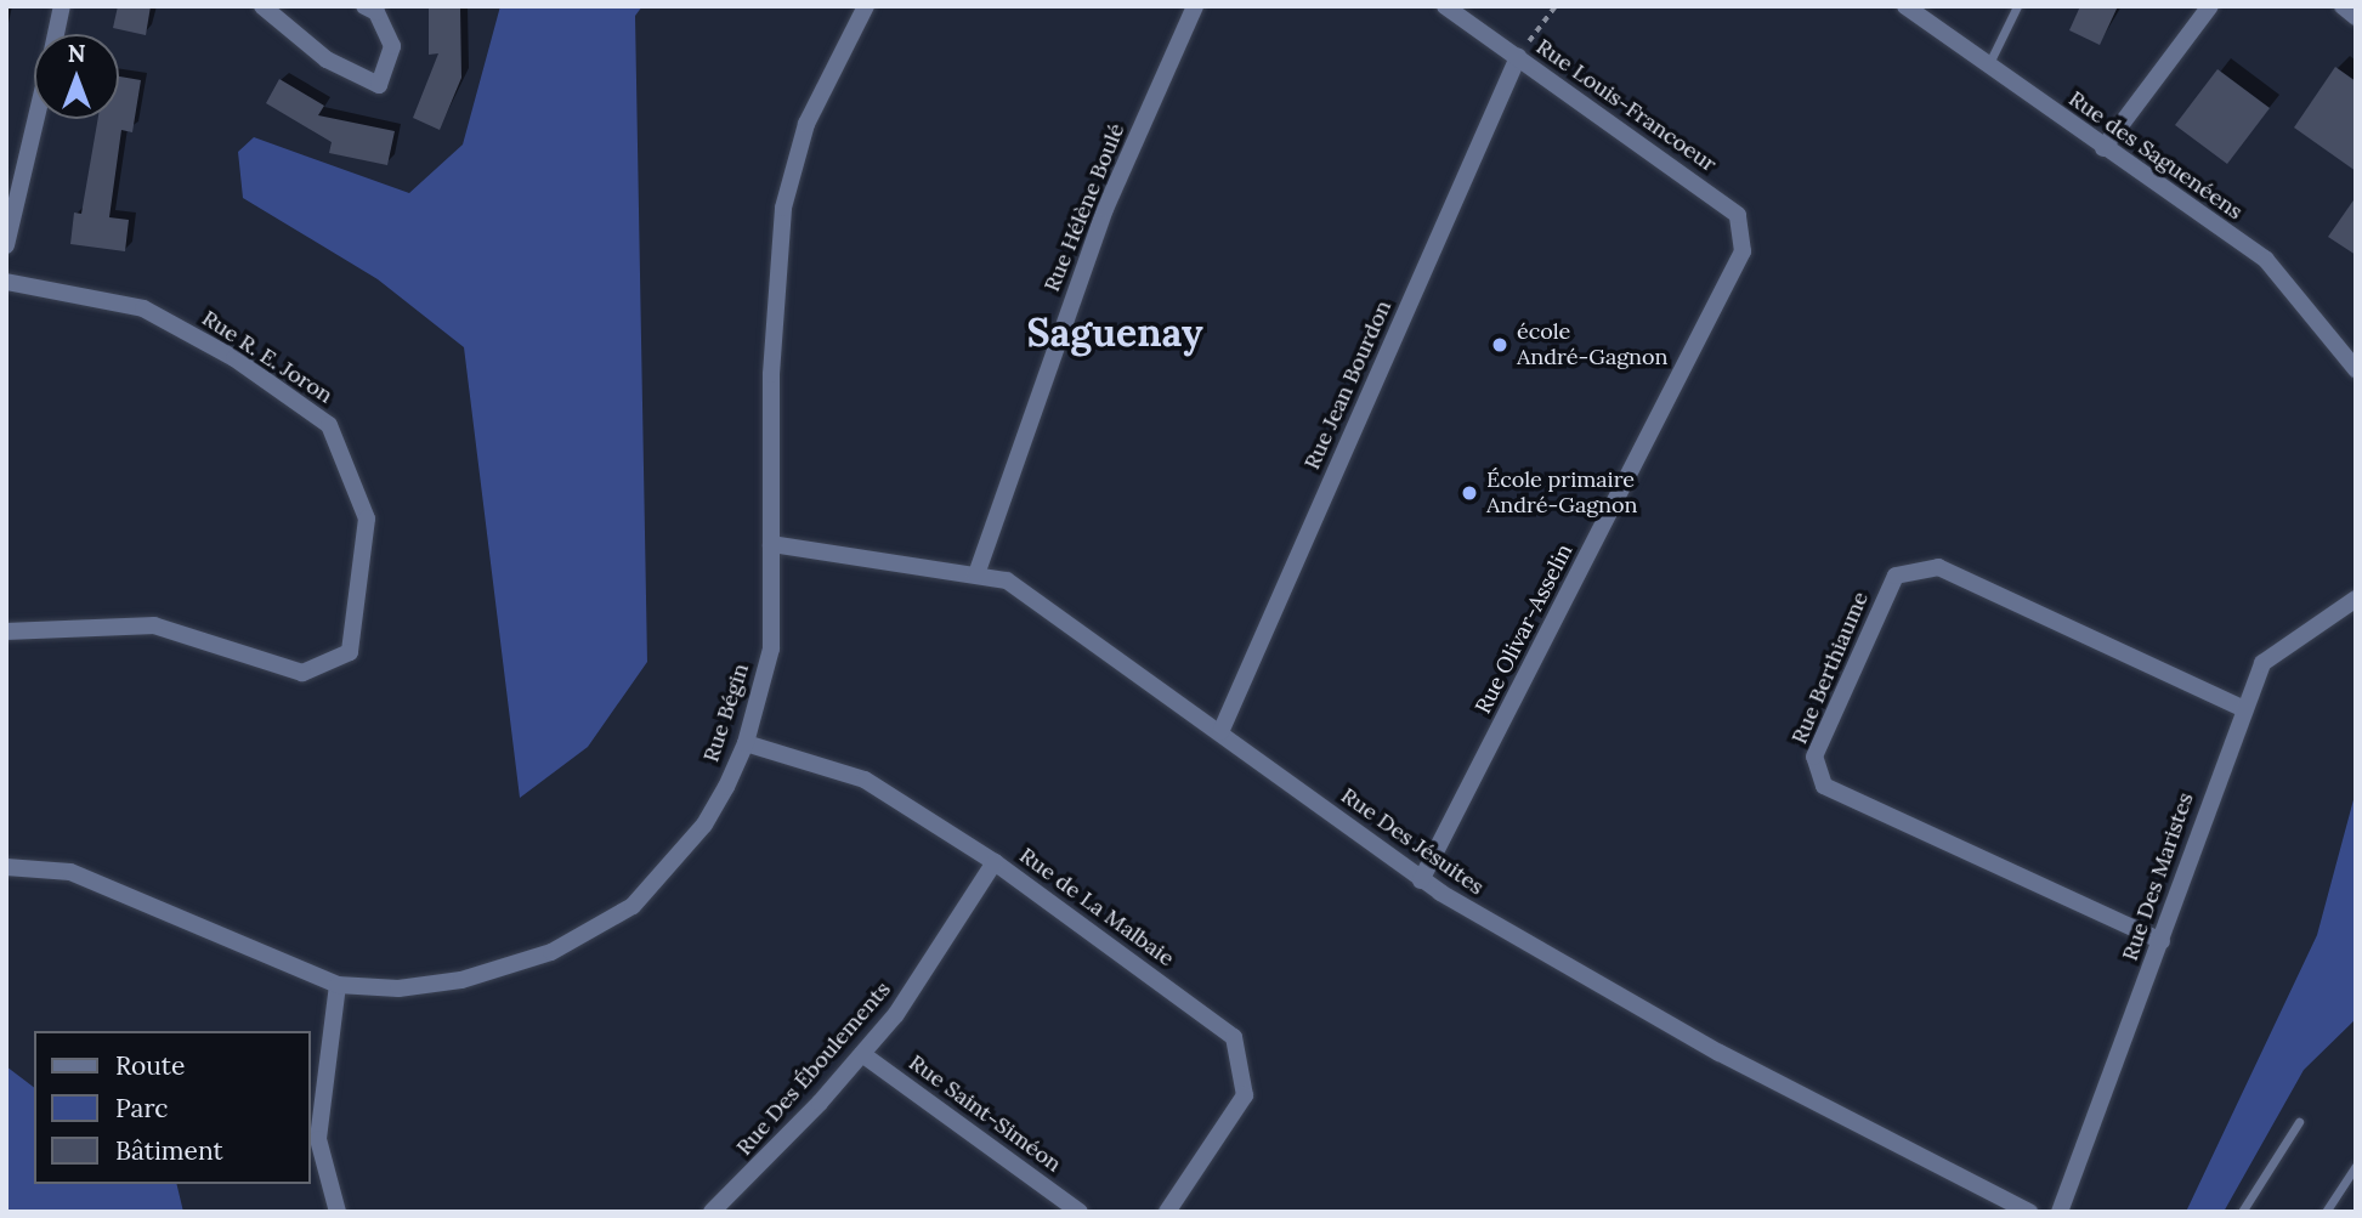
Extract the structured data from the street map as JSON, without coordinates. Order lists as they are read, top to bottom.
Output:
{
  "streets": {
    "street": [
      "Rue Louis-Francoeur",
      "Rue des Saguenéens",
      "Rue Hélène Boulé",
      "Rue R. E. Joron",
      "Rue Jean Bourdon",
      "Rue Olivar-Asselin",
      "Rue Berthiaume",
      "Rue Bégin",
      "Rue Des Jésuites",
      "Rue Des Maristes",
      "Rue de La Malbaie",
      "Rue Des Éboulements",
      "Rue Saint-Siméon"
    ]
  },
  "crossings": [
    ["Rue Louis-Francoeur", "Rue Jean Bourdon"],
    ["Rue Louis-Francoeur", "Rue Olivar-Asselin"],
    ["Rue Hélène Boulé", "Rue Des Jésuites"],
    ["Rue Jean Bourdon", "Rue Des Jésuites"],
    ["Rue Olivar-Asselin", "Rue Des Jésuites"],
    ["Rue Berthiaume", "Rue Des Maristes"],
    ["Rue Bégin", "Rue Des Jésuites"],
    ["Rue Bégin", "Rue de La Malbaie"],
    ["Rue de La Malbaie", "Rue Des Éboulements"],
    ["Rue Des Éboulements", "Rue Saint-Siméon"]
  ],
  "districts": ["Saguenay"],
  "places": ["école André-Gagnon", "École primaire André-Gagnon"],
  "legend": ["Route", "Parc", "Bâtiment"],
  "north": "top"
}
